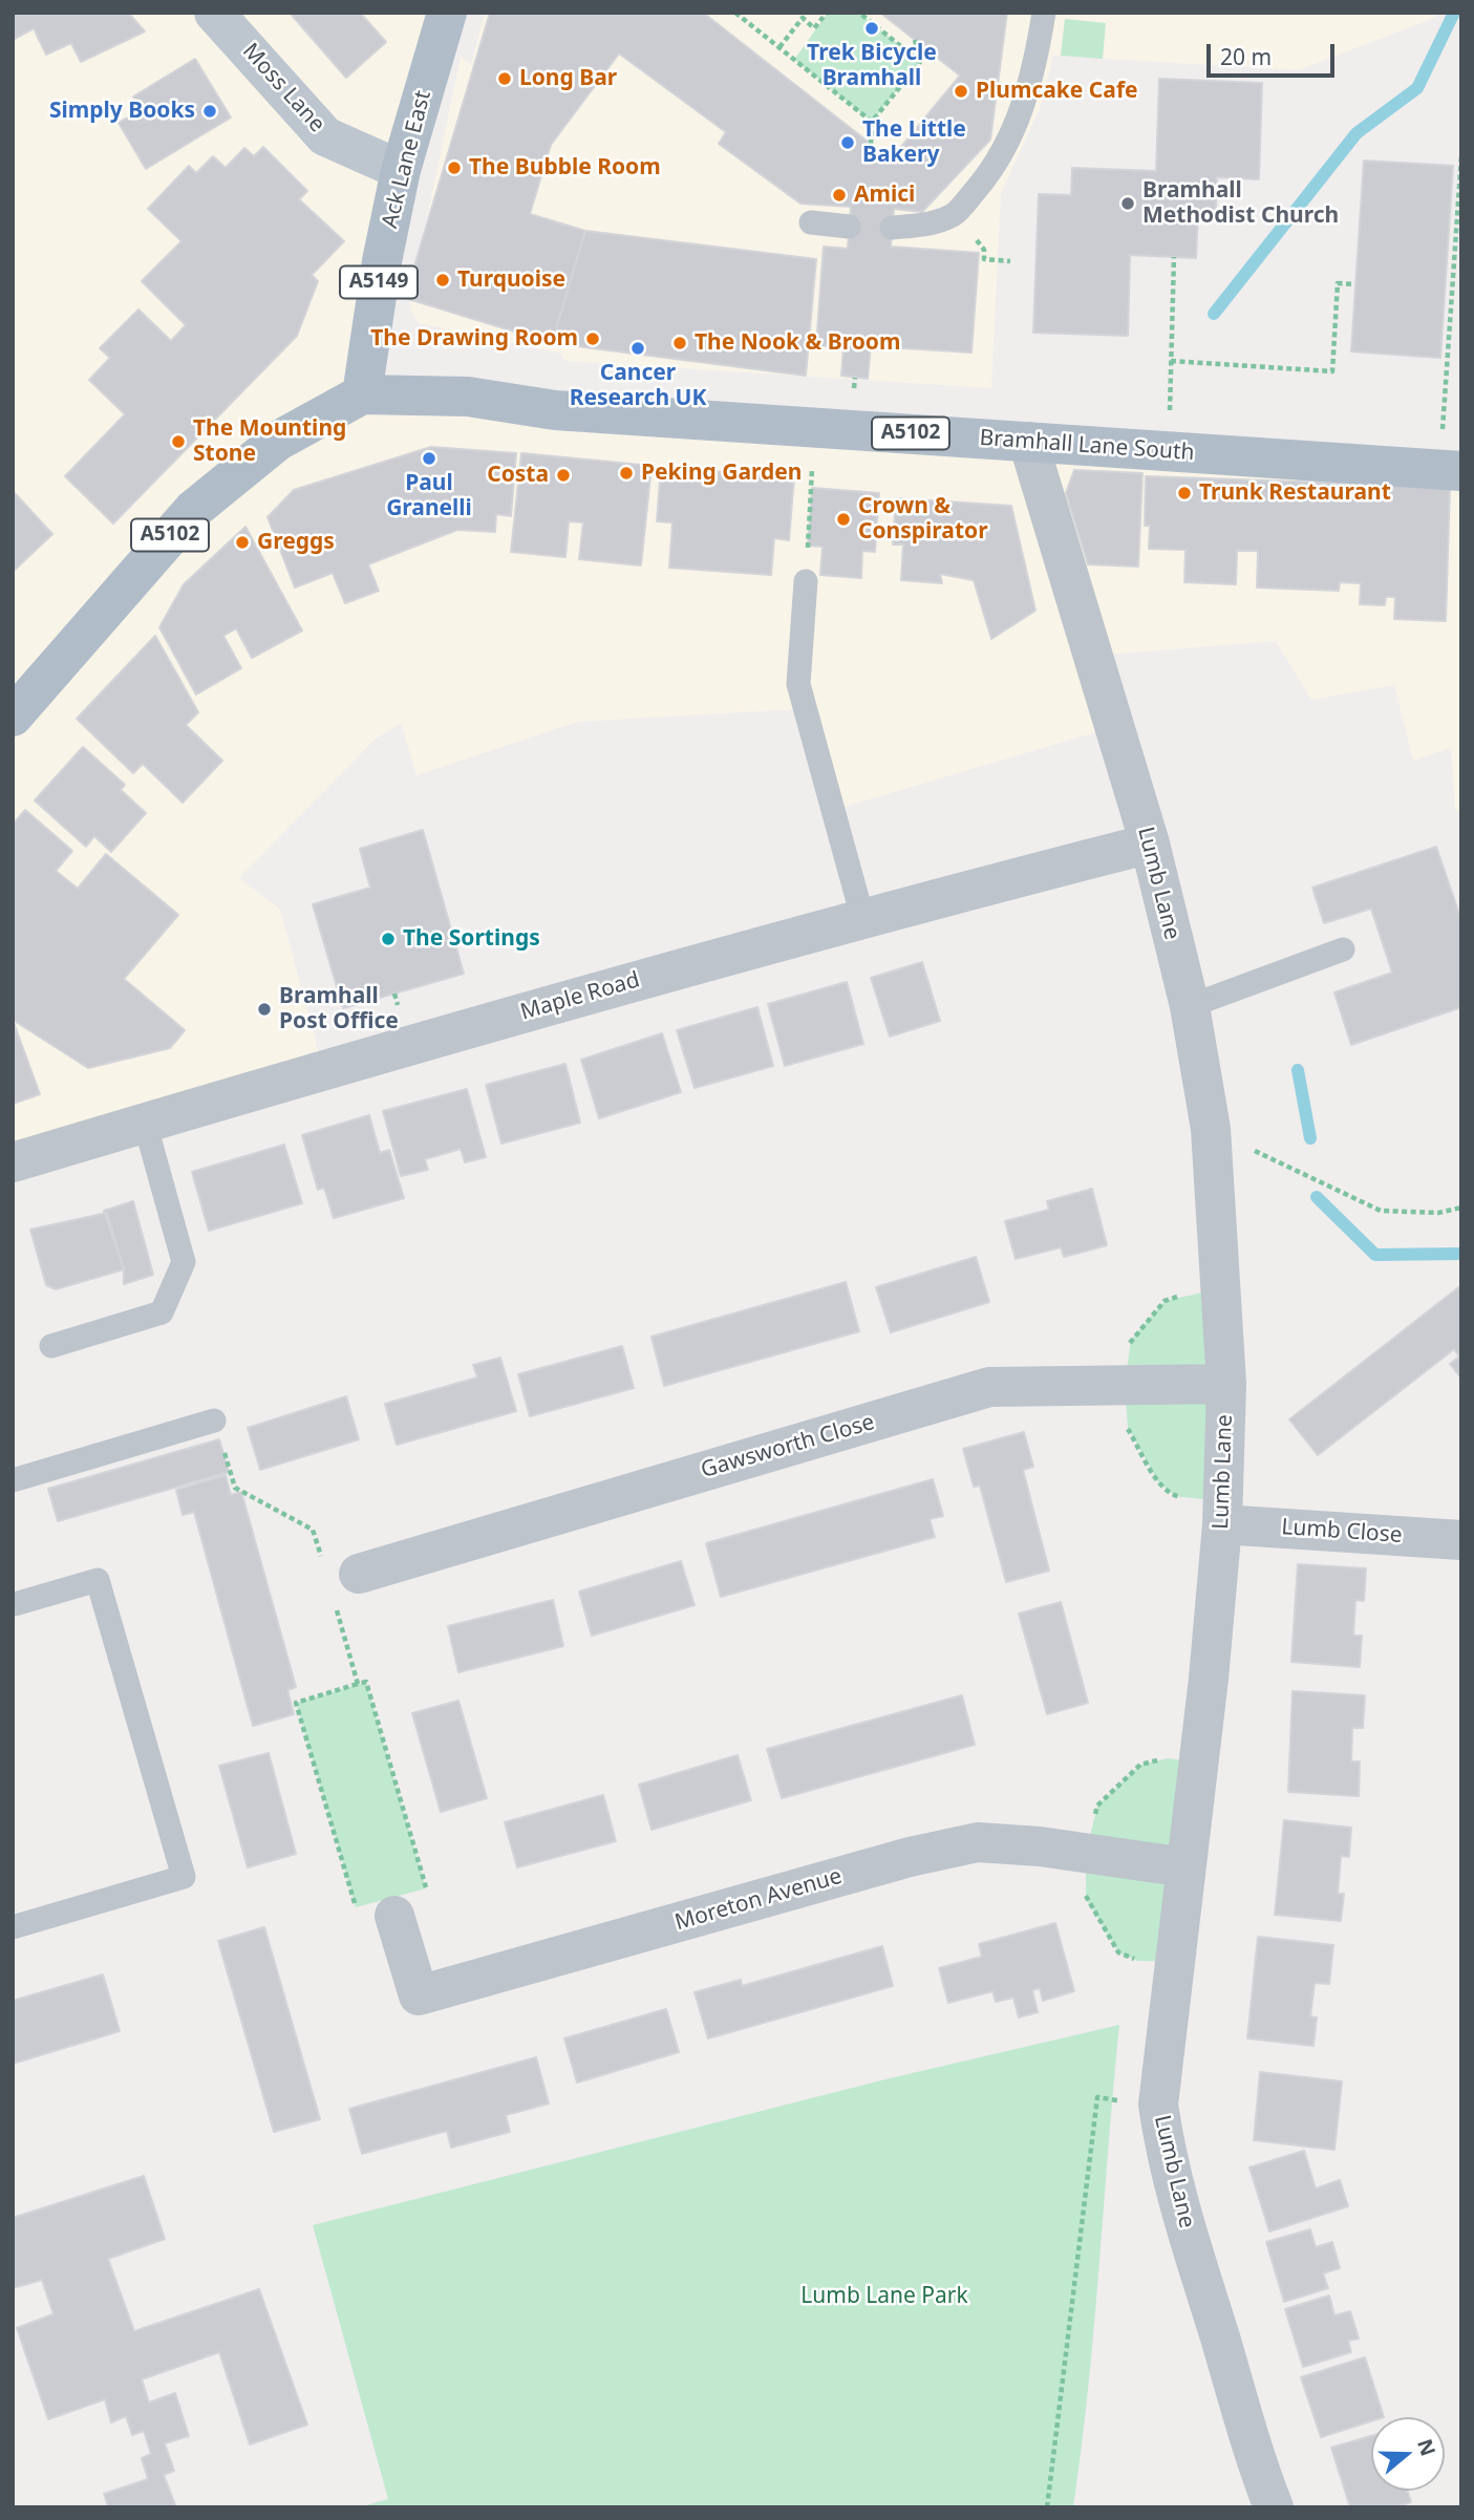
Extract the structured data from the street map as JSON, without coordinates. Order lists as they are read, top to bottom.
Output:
{
  "streets": {
    "main road": [
      "Moss Lane",
      "Ack Lane East",
      "A5149",
      "A5102",
      "Bramhall Lane South"
    ],
    "street": [
      "Lumb Lane",
      "Maple Road",
      "Gawsworth Close",
      "Lumb Close",
      "Moreton Avenue"
    ]
  },
  "crossings": [
    ["Moss Lane", "Ack Lane East"],
    ["Ack Lane East", "A5102"],
    ["Ack Lane East", "Bramhall Lane South"],
    ["A5102", "Bramhall Lane South"],
    ["Bramhall Lane South", "Lumb Lane"],
    ["Lumb Lane", "Maple Road"],
    ["Lumb Lane", "Gawsworth Close"],
    ["Lumb Lane", "Lumb Close"],
    ["Lumb Lane", "Moreton Avenue"]
  ],
  "parks": ["Lumb Lane Park"],
  "places": [
    "Trek Bicycle Bramhall",
    "Long Bar",
    "Plumcake Cafe",
    "Simply Books",
    "The Little Bakery",
    "The Bubble Room",
    "Amici",
    "Bramhall Methodist Church",
    "Turquoise",
    "The Drawing Room",
    "The Nook & Broom",
    "Cancer Research UK",
    "The Mounting Stone",
    "Paul Granelli",
    "Peking Garden",
    "Costa",
    "Trunk Restaurant",
    "Crown & Conspirator",
    "Greggs",
    "The Sortings",
    "Bramhall Post Office"
  ],
  "scale_bar": "20 m",
  "north": "right"
}
